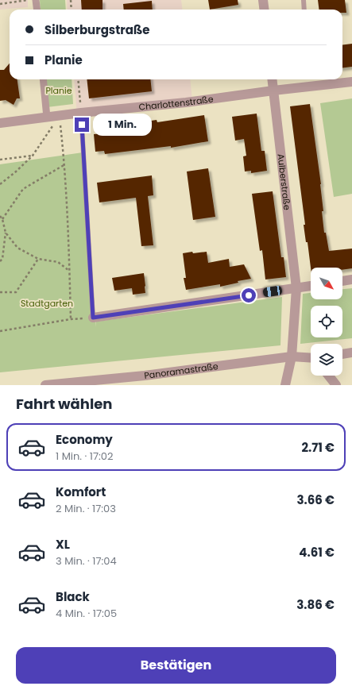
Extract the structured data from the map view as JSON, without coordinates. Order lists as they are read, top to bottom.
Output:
{
  "streets": {
    "street": ["Charlottenstraße", "Aulberstraße", "Panoramastraße"]
  },
  "crossings": [
    ["Charlottenstraße", "Aulberstraße"],
    ["Aulberstraße", "Panoramastraße"]
  ],
  "parks": ["Planie", "Stadtgarten"],
  "north": "bottom right",
  "page": {
    "banner": ["Silberburgstraße", "Planie"],
    "bubble": "1 Min.",
    "heading": "Fahrt wählen",
    "list": [
      {
        "name": "Economy",
        "note": "1 Min. · 17:02",
        "value": "2.71 €"
      },
      {
        "name": "Komfort",
        "note": "2 Min. · 17:03",
        "value": "3.66 €"
      },
      {
        "name": "XL",
        "note": "3 Min. · 17:04",
        "value": "4.61 €"
      },
      {
        "name": "Black",
        "note": "4 Min. · 17:05",
        "value": "3.86 €"
      }
    ],
    "buttons": "Bestätigen"
  }
}
